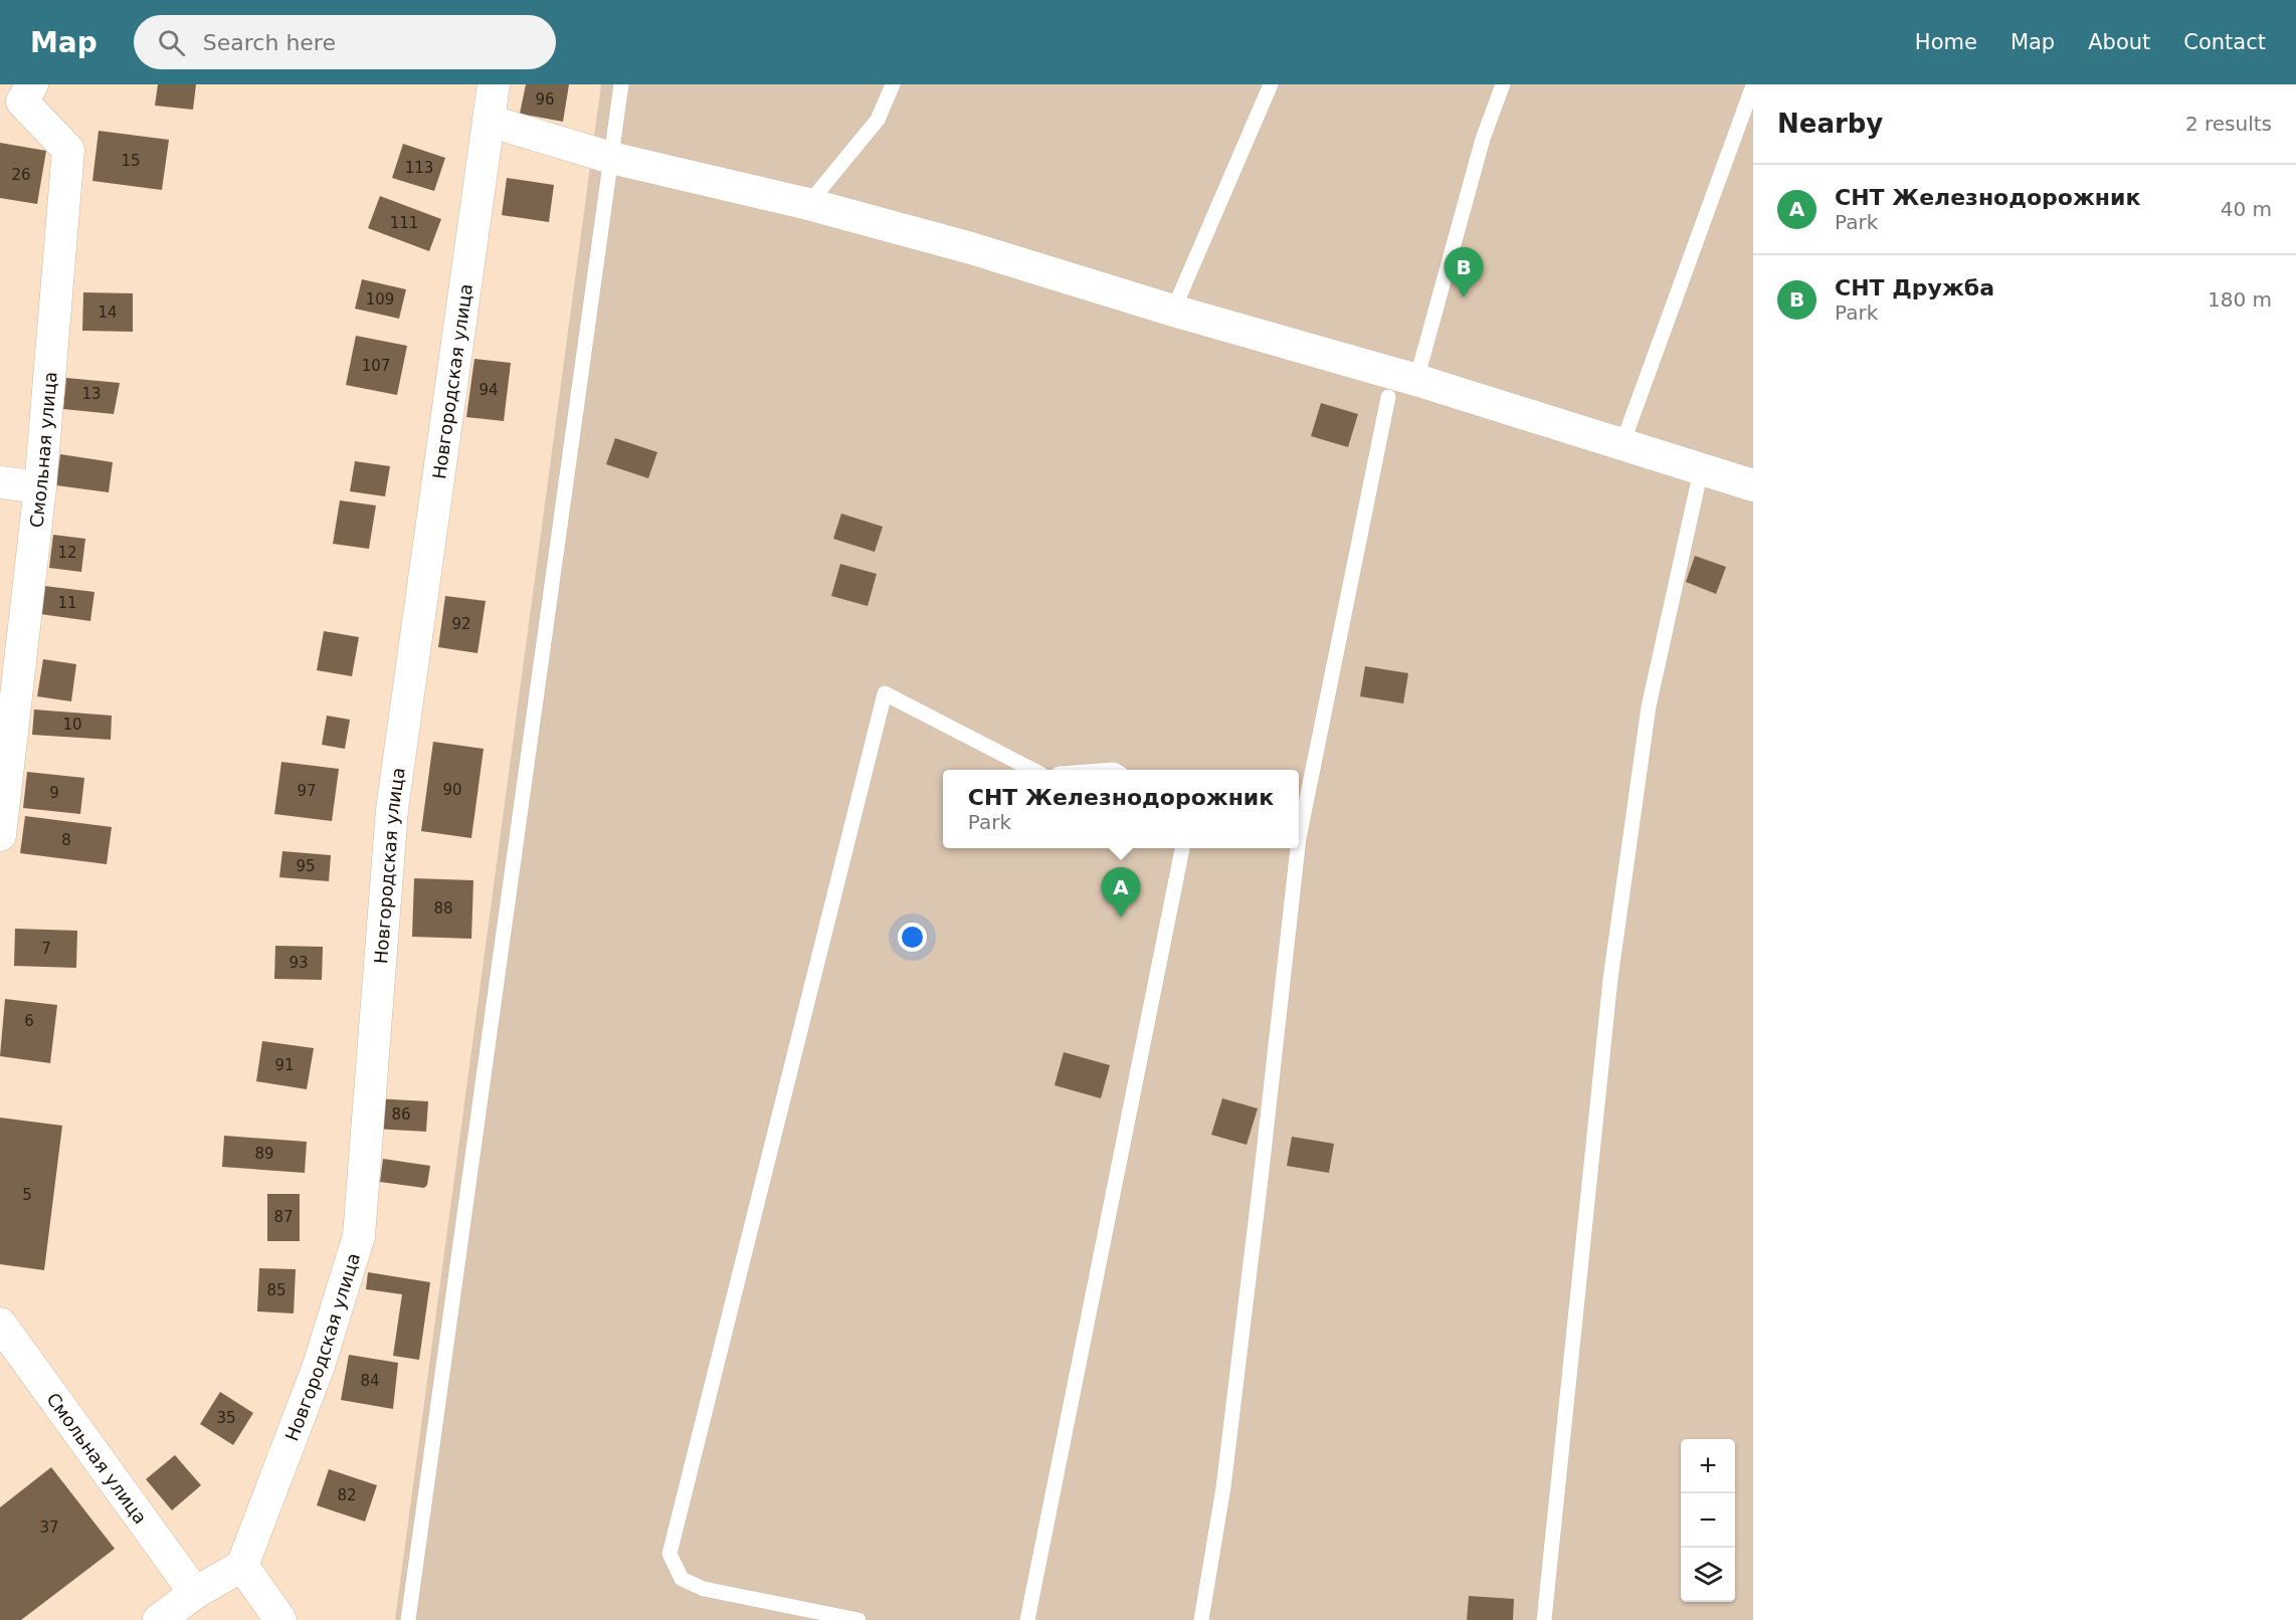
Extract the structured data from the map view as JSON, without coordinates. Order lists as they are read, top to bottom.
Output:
{
  "streets": {
    "street": ["Новгородская улица", "Смольная улица"]
  },
  "house_numbers": [
    "96",
    "15",
    "113",
    "26",
    "111",
    "109",
    "14",
    "107",
    "94",
    "13",
    "12",
    "11",
    "92",
    "10",
    "90",
    "97",
    "9",
    "8",
    "95",
    "88",
    "7",
    "93",
    "6",
    "91",
    "86",
    "89",
    "5",
    "87",
    "85",
    "84",
    "35",
    "82",
    "37"
  ],
  "page": {
    "header": "Map",
    "search": "Search here",
    "nav": [
      "Home",
      "Map",
      "About",
      "Contact"
    ],
    "heading": ["Nearby", "2 results"],
    "list": [
      {
        "mark": "A",
        "name": "СНТ Железнодорожник",
        "note": "Park",
        "value": "40 m"
      },
      {
        "mark": "B",
        "name": "СНТ Дружба",
        "note": "Park",
        "value": "180 m"
      }
    ],
    "pins": ["B", "A"],
    "popup": ["СНТ Железнодорожник", "Park"],
    "map_buttons": ["+", "−"]
  }
}
